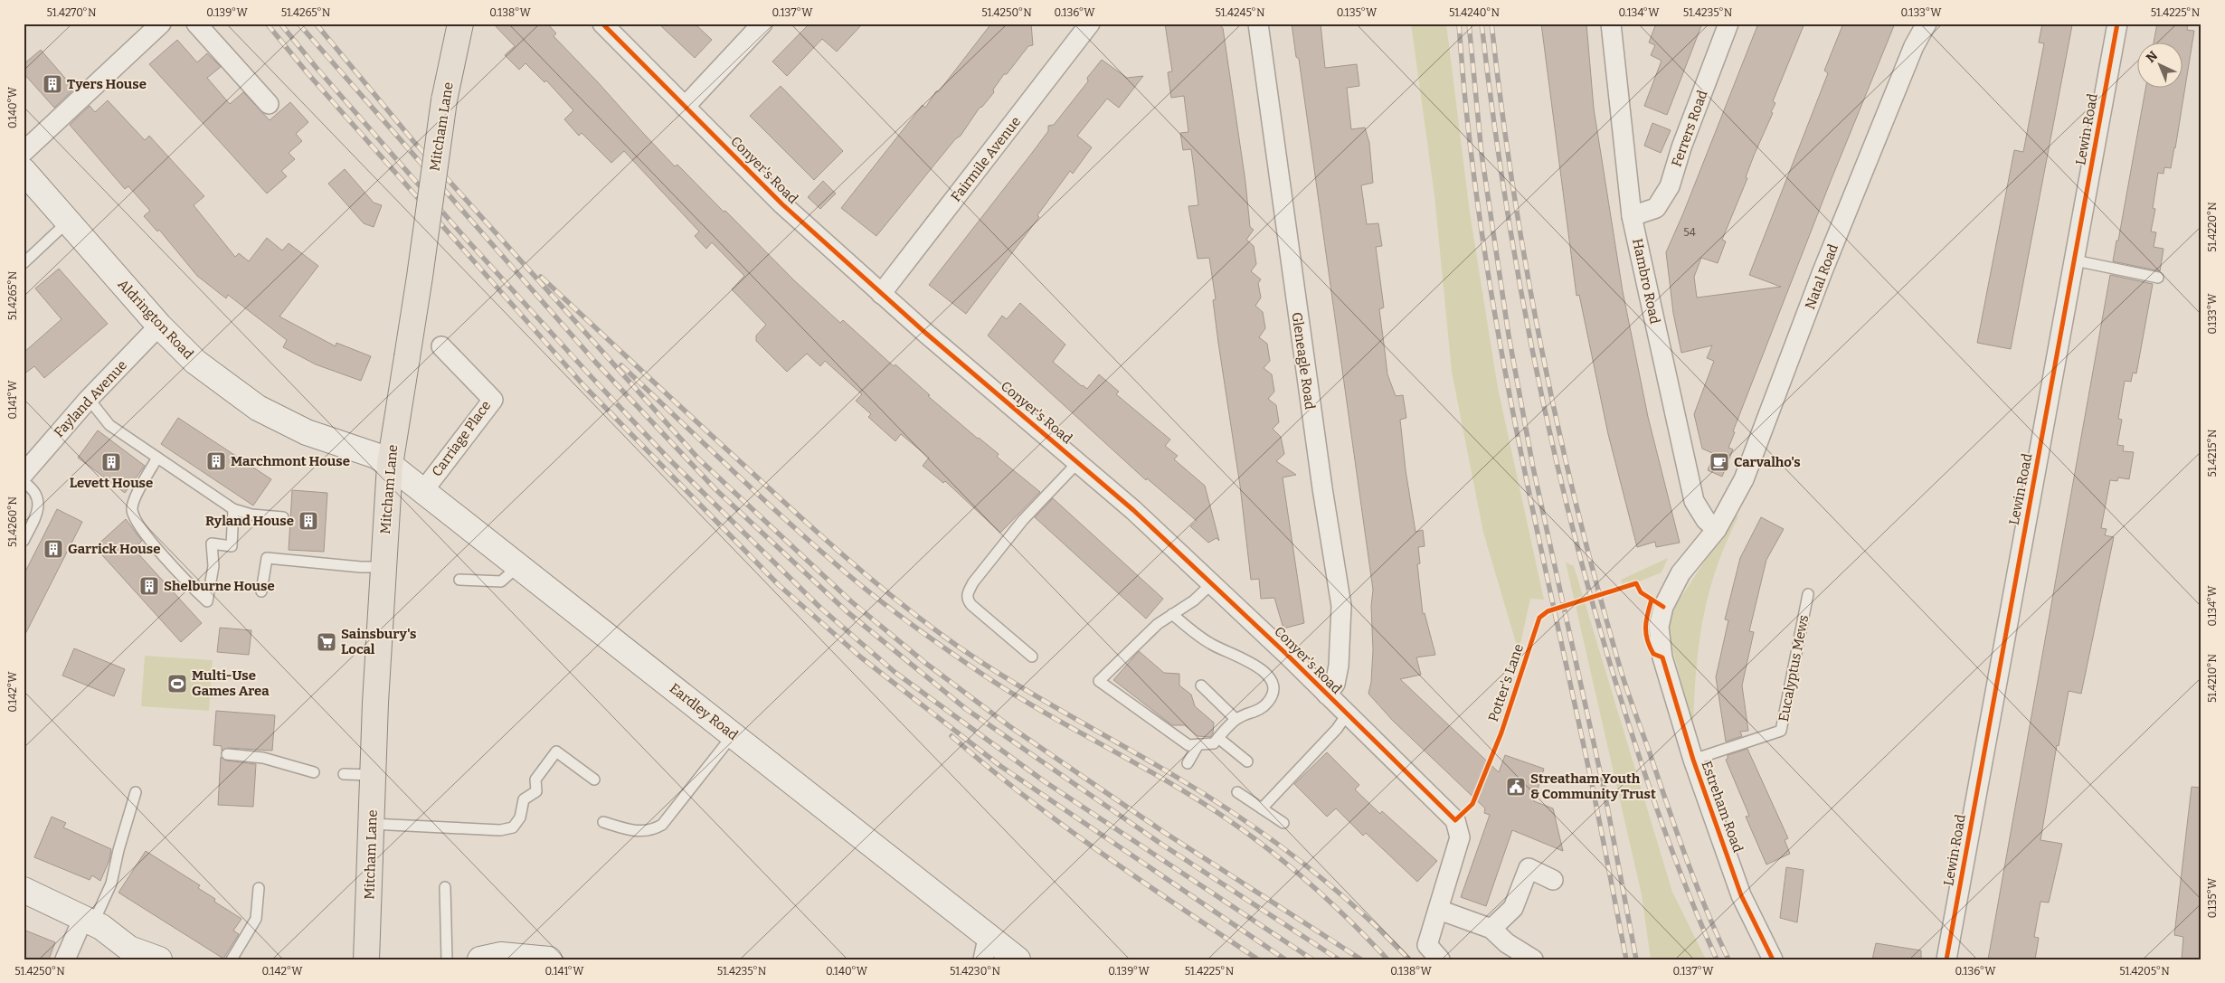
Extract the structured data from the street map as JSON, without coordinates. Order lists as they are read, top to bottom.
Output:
{
  "streets": {
    "main road": ["Mitcham Lane"],
    "street": [
      "Ferrers Road",
      "Lewin Road",
      "Fairmile Avenue",
      "Conyer's Road",
      "Natal Road",
      "Hambro Road",
      "Aldrington Road",
      "Gleneagle Road",
      "Fayland Avenue",
      "Carriage Place",
      "Eardley Road",
      "Estreham Road"
    ],
    "lane": ["Eucalyptus Mews"],
    "cycle path": ["Potter's Lane"]
  },
  "crossings": [
    ["Mitcham Lane", "Aldrington Road"],
    ["Mitcham Lane", "Eardley Road"],
    ["Ferrers Road", "Hambro Road"],
    ["Fairmile Avenue", "Conyer's Road"],
    ["Conyer's Road", "Gleneagle Road"],
    ["Natal Road", "Hambro Road"],
    ["Natal Road", "Estreham Road"],
    ["Hambro Road", "Estreham Road"],
    ["Aldrington Road", "Fayland Avenue"],
    ["Aldrington Road", "Eardley Road"],
    ["Carriage Place", "Eardley Road"],
    ["Eucalyptus Mews", "Estreham Road"]
  ],
  "places": {
    "building": [
      "Tyers House",
      "Marchmont House",
      "Levett House",
      "Ryland House",
      "Garrick House",
      "Shelburne House"
    ],
    "cafe": ["Carvalho's"],
    "supermarket": ["Sainsbury's Local"],
    "sports": ["Multi-Use Games Area"],
    "public building": ["Streatham Youth & Community Trust"]
  },
  "house_numbers": ["54"],
  "north": "top left",
  "coordinates": [
    "51.4270°N",
    "0.139°W",
    "51.4265°N",
    "0.138°W",
    "0.137°W",
    "51.4250°N",
    "0.136°W",
    "51.4245°N",
    "0.135°W",
    "51.4240°N",
    "0.134°W",
    "51.4235°N",
    "0.133°W",
    "51.4225°N",
    "0.140°W",
    "51.4220°N",
    "0.141°W",
    "51.4215°N",
    "51.4260°N",
    "51.4210°N",
    "0.142°W",
    "51.4230°N",
    "51.4205°N"
  ]
}
